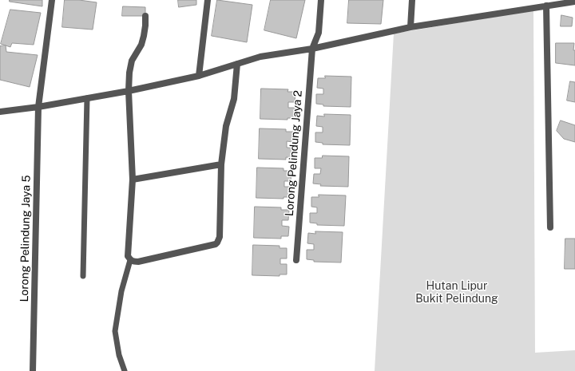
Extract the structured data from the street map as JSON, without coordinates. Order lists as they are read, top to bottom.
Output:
{
  "streets": {
    "street": ["Lorong Pelindung Jaya 2", "Lorong Pelindung Jaya 5"]
  },
  "parks": ["Hutan Lipur Bukit Pelindung"]
}
